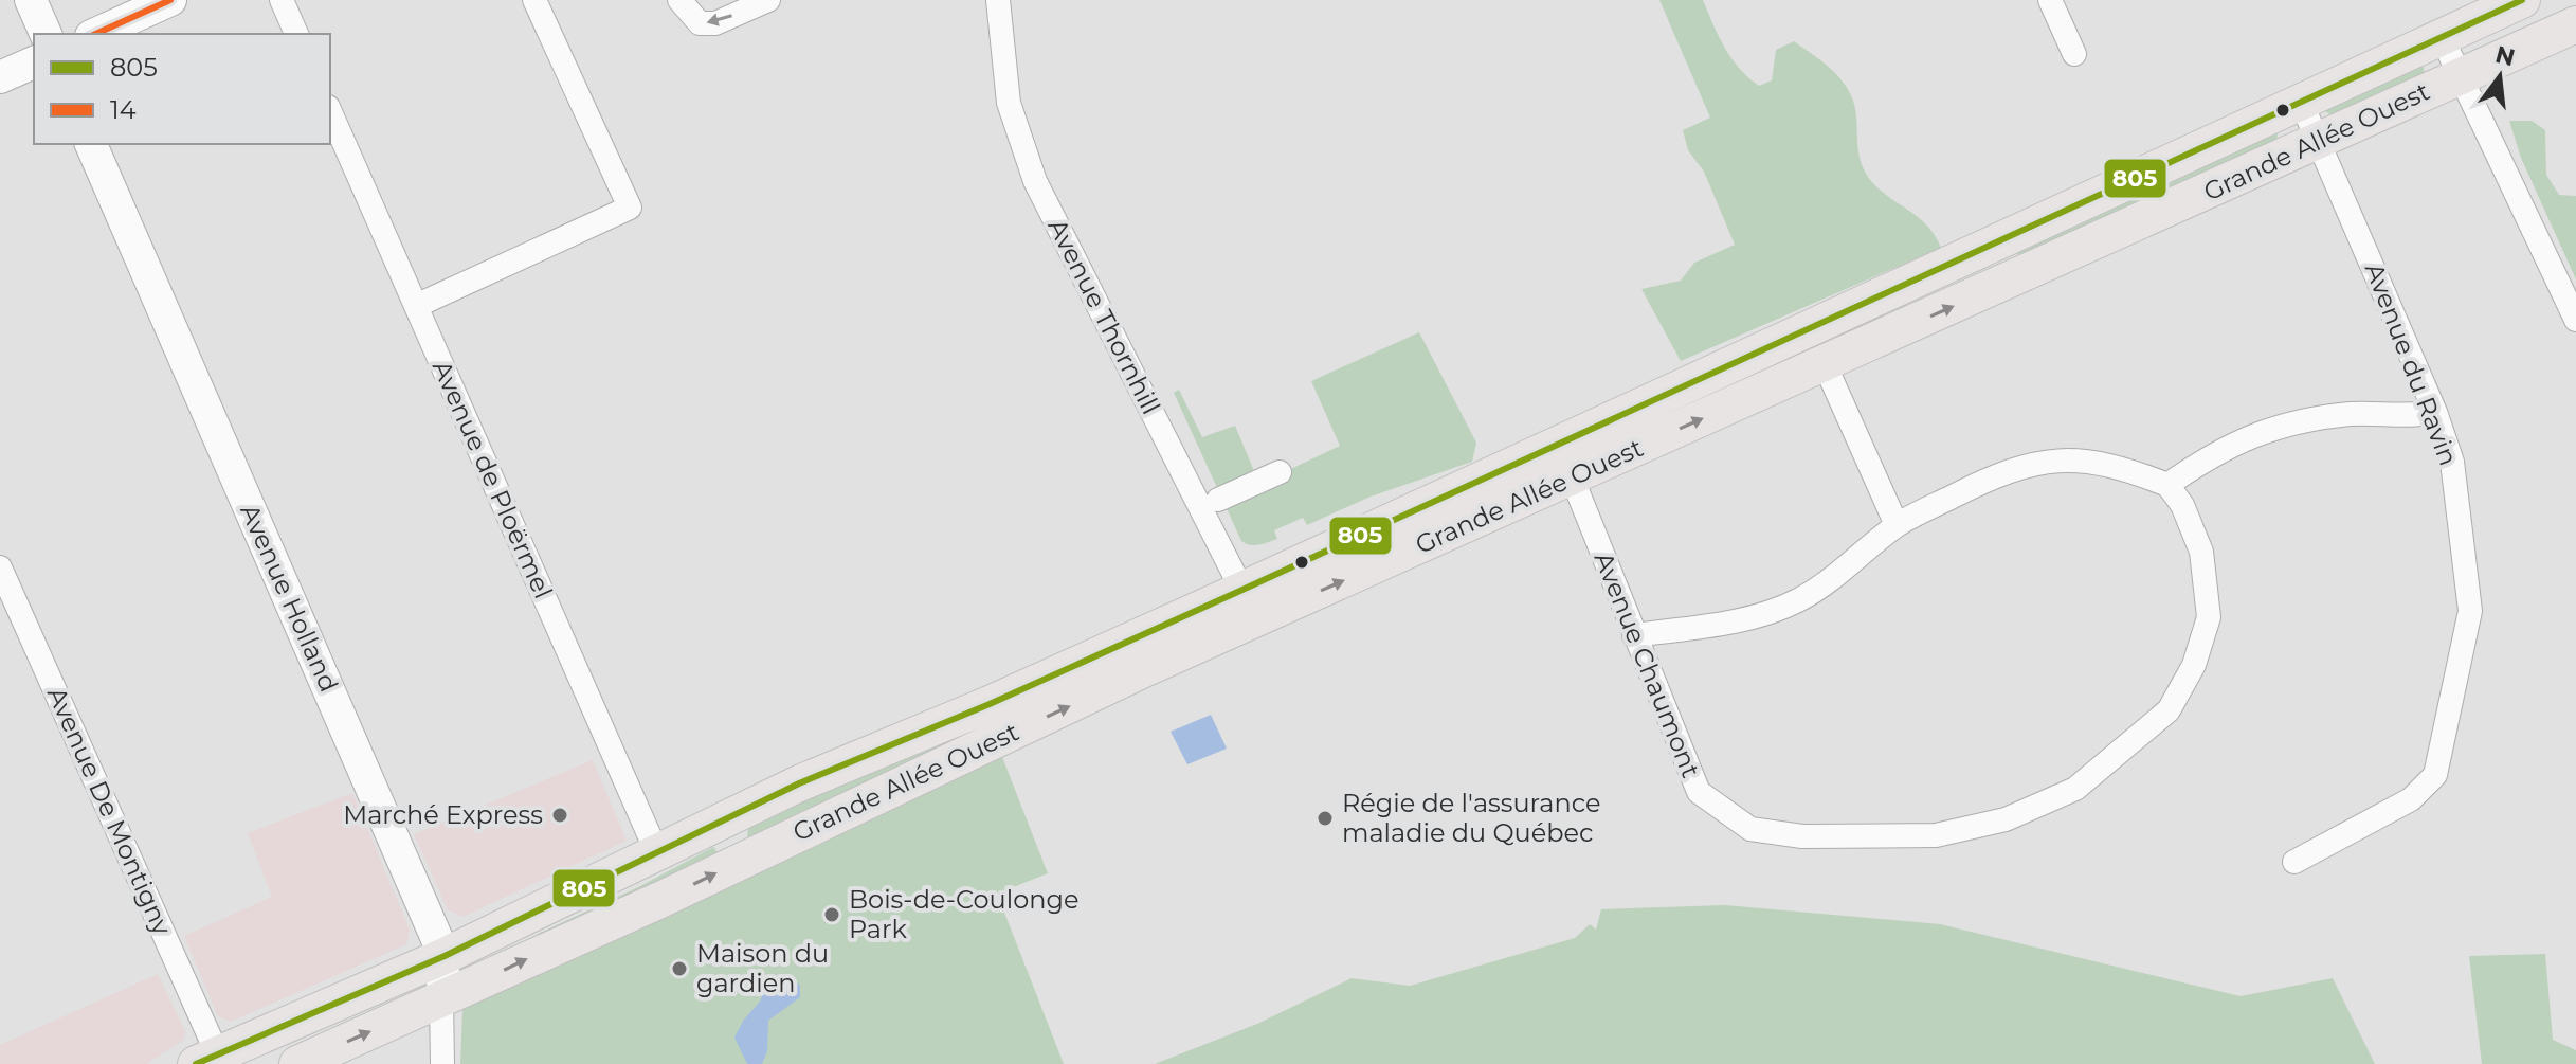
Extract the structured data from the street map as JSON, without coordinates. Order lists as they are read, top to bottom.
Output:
{
  "streets": {
    "main road": ["Grande Allée Ouest", "Avenue Holland"],
    "street": [
      "Avenue Thornhill",
      "Avenue du Ravin",
      "Avenue de Ploërmel",
      "Avenue Chaumont",
      "Avenue De Montigny"
    ]
  },
  "crossings": [
    ["Grande Allée Ouest", "Avenue Thornhill"],
    ["Grande Allée Ouest", "Avenue du Ravin"],
    ["Grande Allée Ouest", "Avenue de Ploërmel"],
    ["Grande Allée Ouest", "Avenue Holland"],
    ["Grande Allée Ouest", "Avenue Chaumont"],
    ["Grande Allée Ouest", "Avenue De Montigny"]
  ],
  "places": [
    "Marché Express",
    "Régie de l'assurance maladie du Québec",
    "Bois-de-Coulonge Park",
    "Maison du gardien"
  ],
  "lines": ["transit line 805", "transit line 14"],
  "legend": ["805", "14"],
  "north": "top"
}
